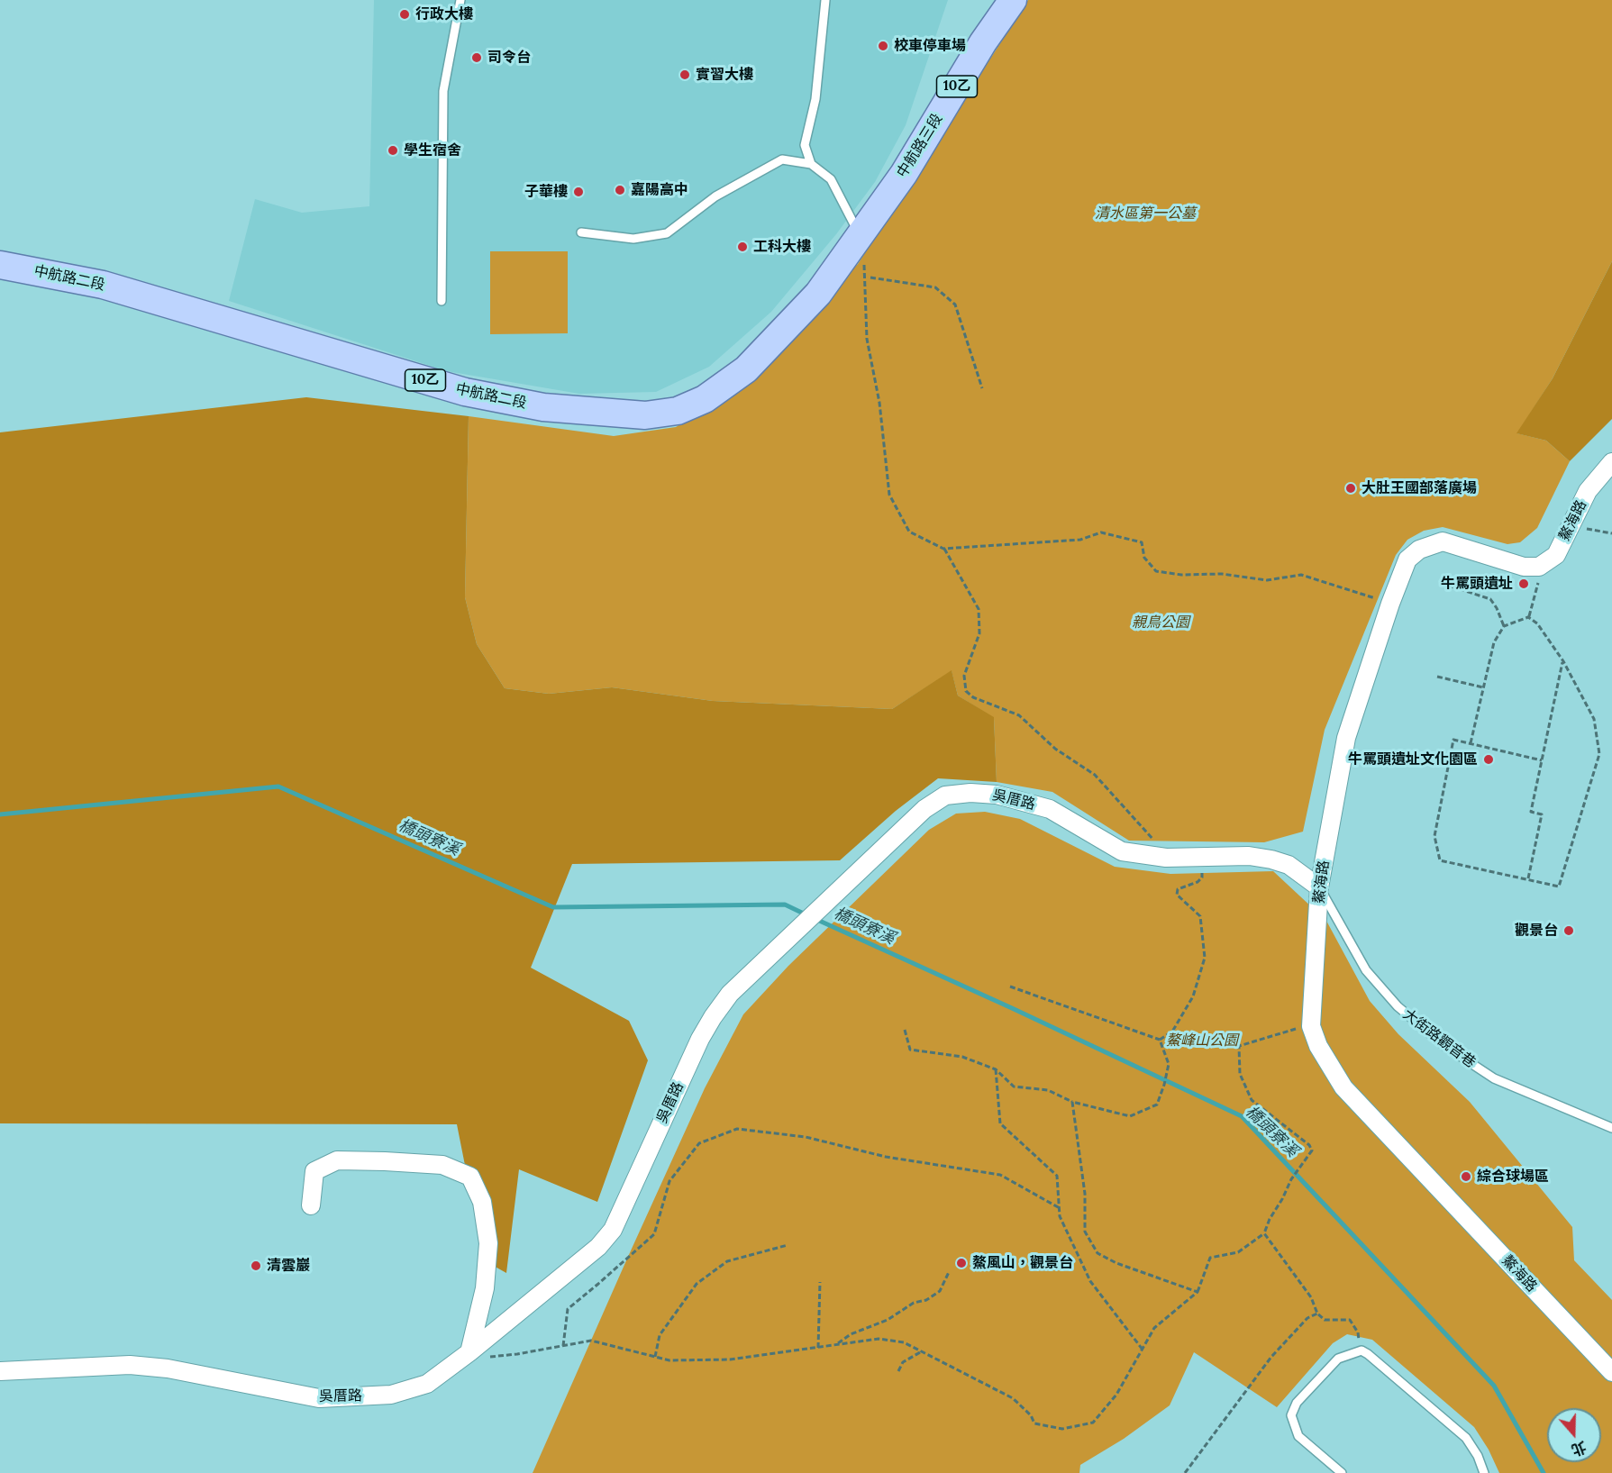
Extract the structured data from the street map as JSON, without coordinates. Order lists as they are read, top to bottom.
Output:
{
  "streets": {
    "main road": ["10乙", "中航路三段", "中航路二段"],
    "street": ["鰲海路", "吳厝路"],
    "lane": ["大街路觀音巷"]
  },
  "crossings": [
    ["中航路三段", "中航路二段"],
    ["鰲海路", "吳厝路"],
    ["鰲海路", "大街路觀音巷"],
    ["吳厝路", "大街路觀音巷"]
  ],
  "water": ["橋頭寮溪"],
  "parks": ["清水區第一公墓", "親鳥公園", "鰲峰山公園"],
  "places": [
    "行政大樓",
    "校車停車場",
    "司令台",
    "實習大樓",
    "學生宿舍",
    "嘉陽高中",
    "子華樓",
    "工科大樓",
    "大肚王國部落廣場",
    "牛罵頭遺址",
    "牛罵頭遺址文化園區",
    "觀景台",
    "綜合球場區",
    "鰲風山，觀景台",
    "清雲巖"
  ],
  "north": "bottom"
}
